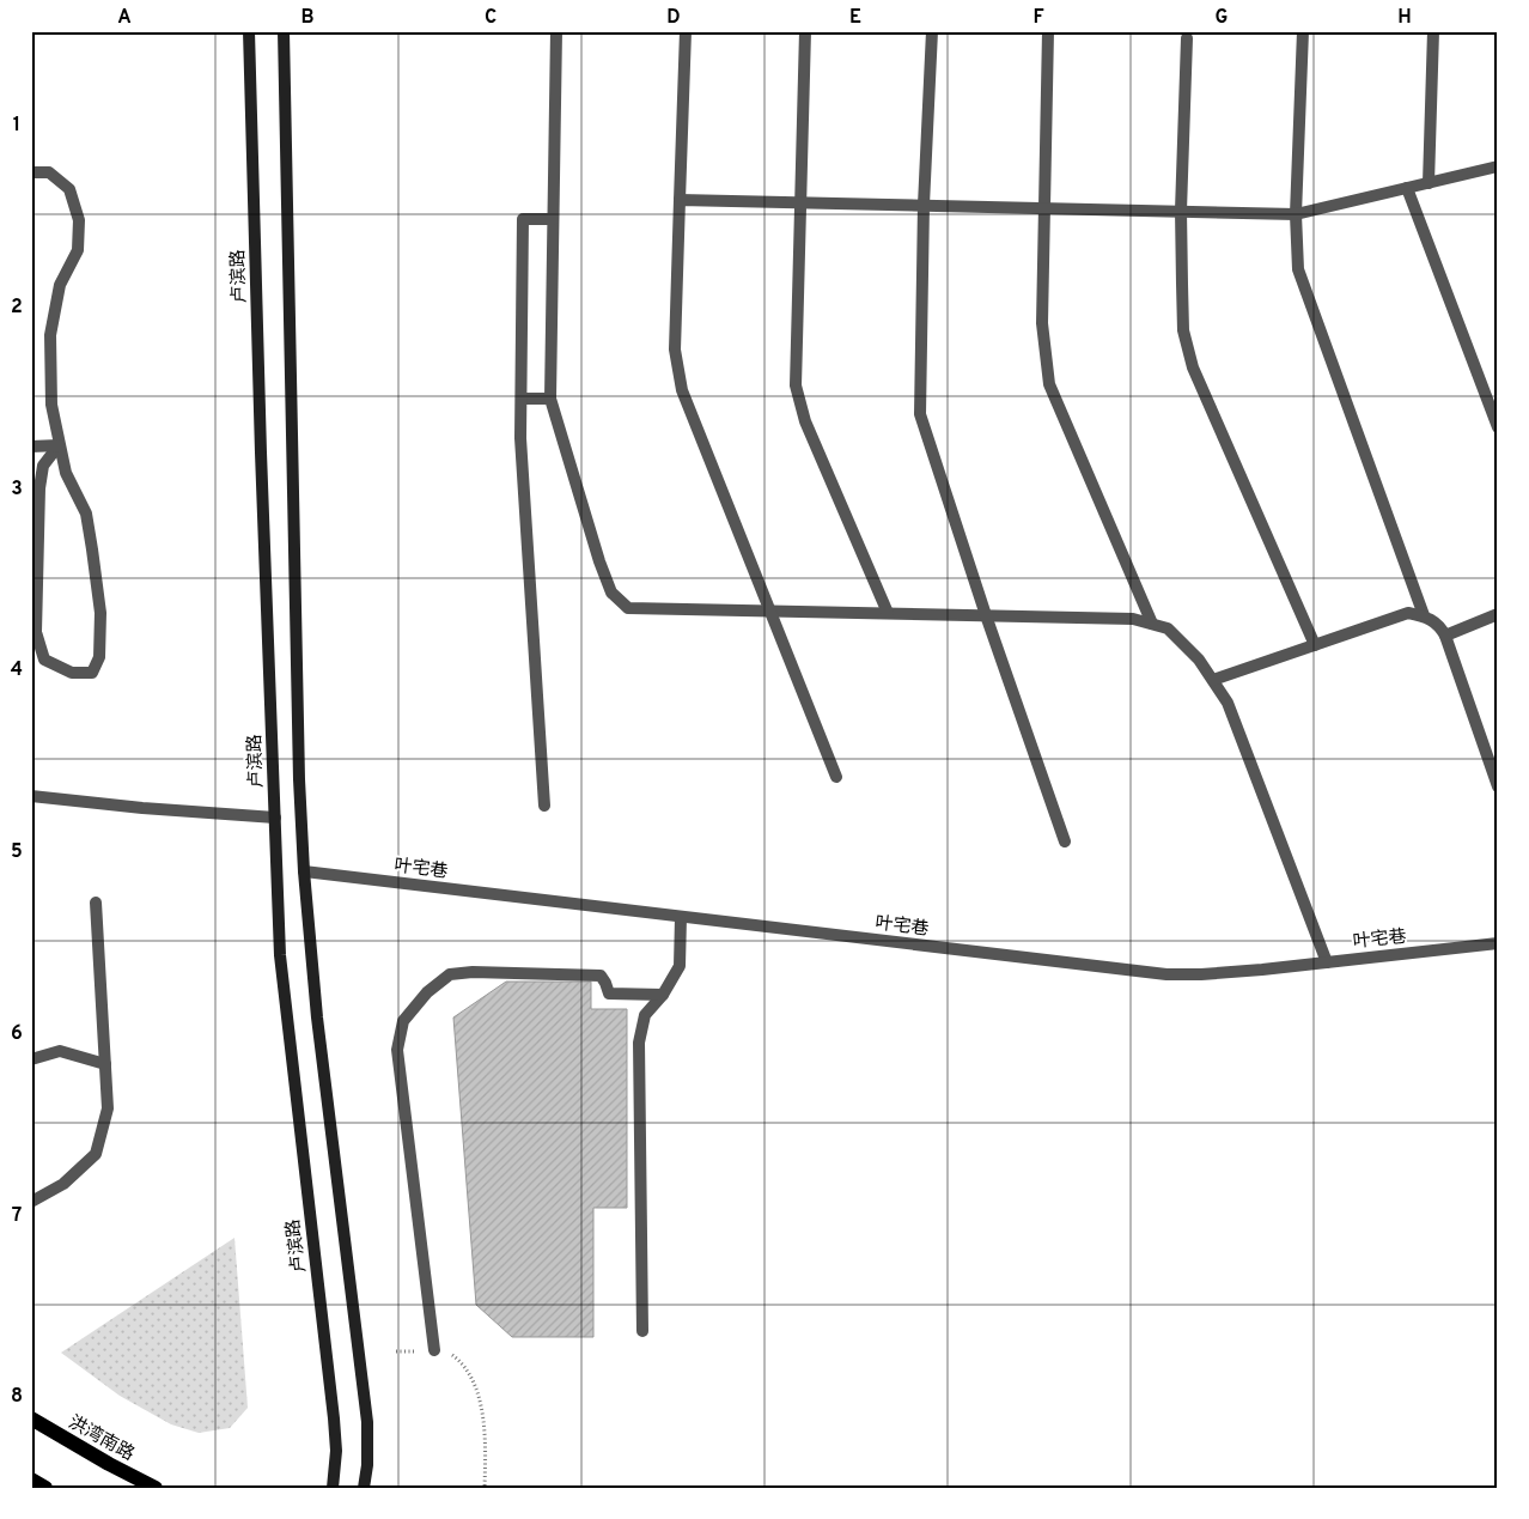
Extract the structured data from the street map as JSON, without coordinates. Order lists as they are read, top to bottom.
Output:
{
  "streets": {
    "main road": ["卢滨路", "洪湾南路"],
    "street": ["叶宅巷"]
  },
  "grid": {
    "columns": [
      "A",
      "B",
      "C",
      "D",
      "E",
      "F",
      "G",
      "H"
    ],
    "rows": [
      "1",
      "2",
      "3",
      "4",
      "5",
      "6",
      "7",
      "8"
    ]
  }
}
